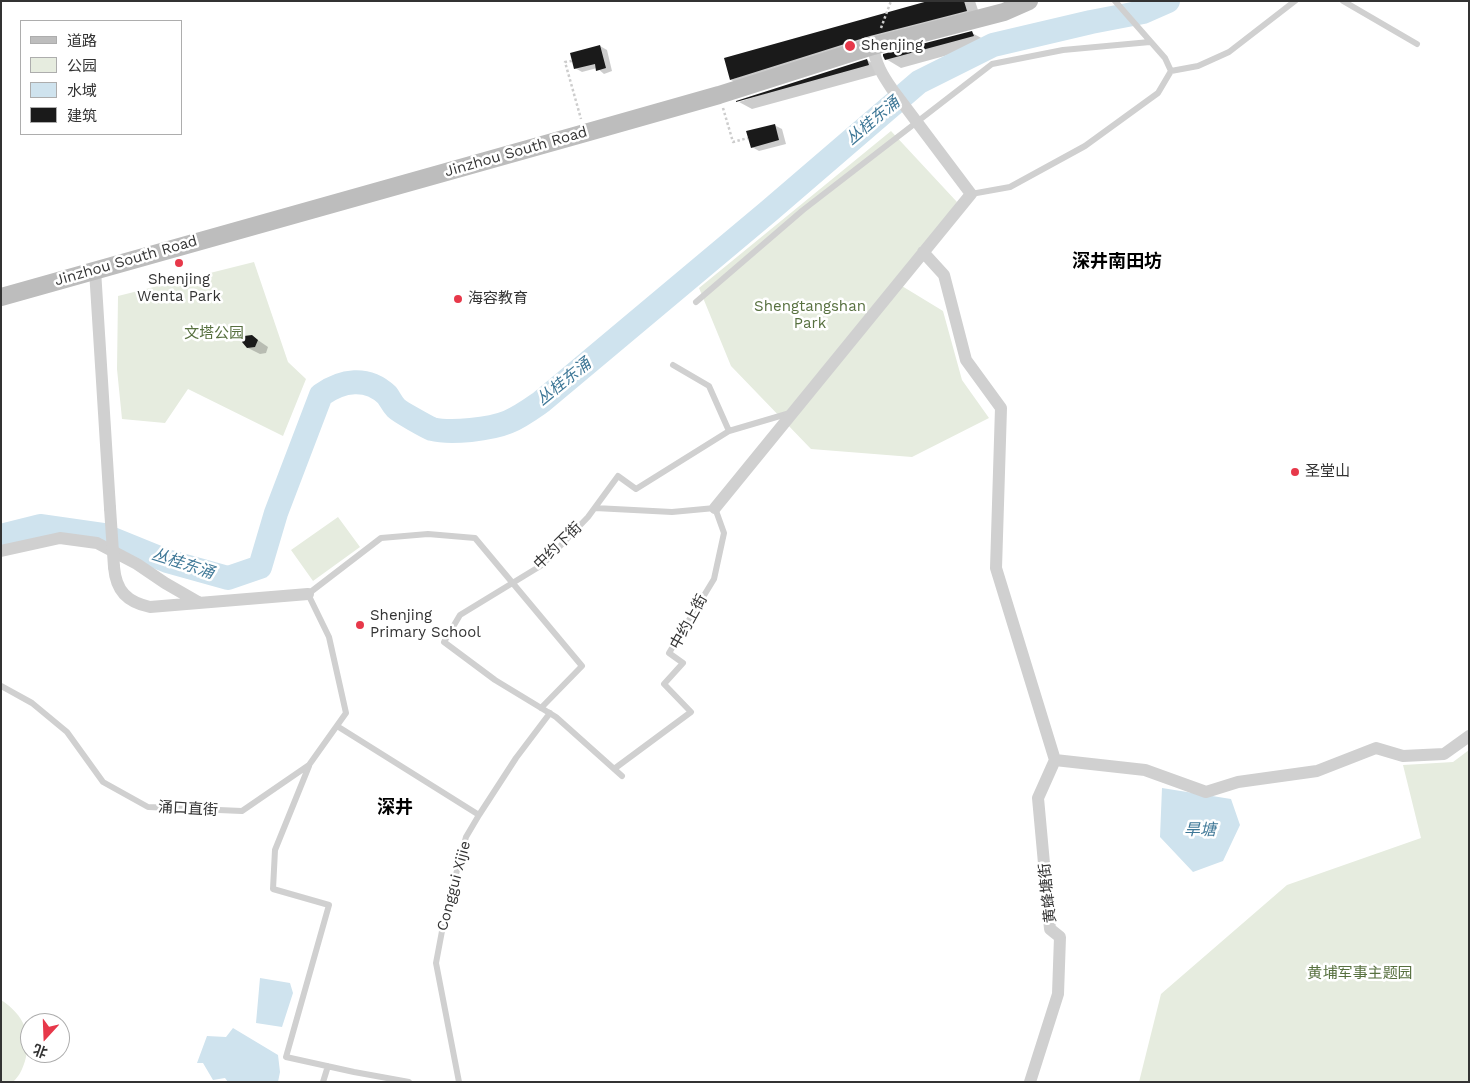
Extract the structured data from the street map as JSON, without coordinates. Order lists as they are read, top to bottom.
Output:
{
  "streets": {
    "main road": ["Jinzhou South Road"],
    "street": ["黄蜂塘街"],
    "lane": [
      "中约下街",
      "中约上街",
      "涌口直街",
      "Conggui Xijie"
    ]
  },
  "crossings": [
    ["中约下街", "中约上街"],
    ["中约下街", "Conggui Xijie"]
  ],
  "districts": ["深井南田坊", "深井"],
  "water": ["丛桂东涌", "旱塘"],
  "parks": ["Shengtangshan Park", "文塔公园", "黄埔军事主题园"],
  "places": [
    "Shenjing",
    "Shenjing Wenta Park",
    "海容教育",
    "圣堂山",
    "Shenjing Primary School"
  ],
  "legend": [
    "道路",
    "公园",
    "水域",
    "建筑"
  ],
  "north": "bottom"
}
